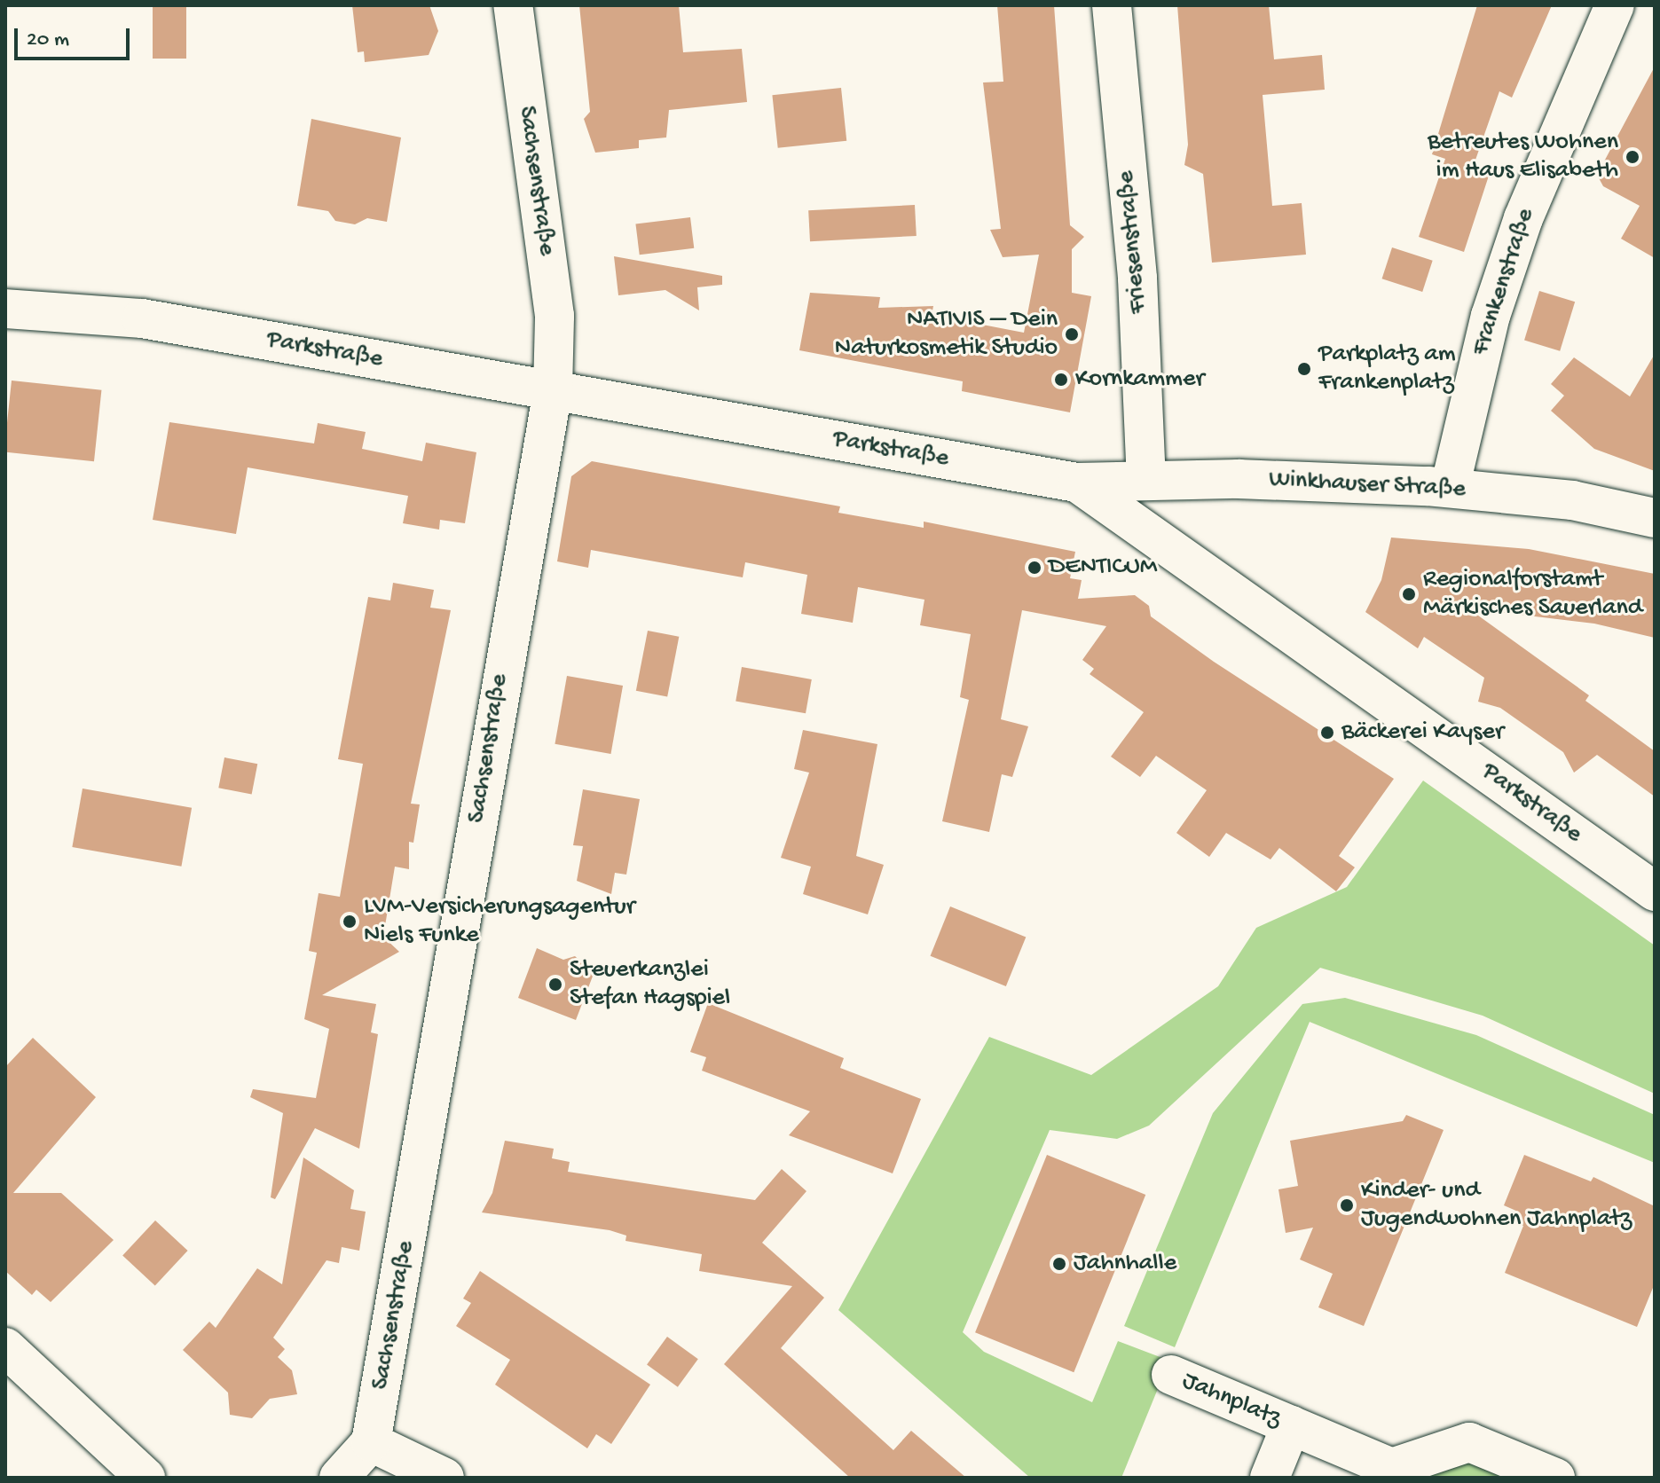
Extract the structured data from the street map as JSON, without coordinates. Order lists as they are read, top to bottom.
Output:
{
  "streets": {
    "street": [
      "Sachsenstraße",
      "Friesenstraße",
      "Frankenstraße",
      "Parkstraße",
      "Winkhauser Straße",
      "Jahnplatz"
    ]
  },
  "crossings": [
    ["Sachsenstraße", "Parkstraße"],
    ["Friesenstraße", "Winkhauser Straße"],
    ["Frankenstraße", "Winkhauser Straße"],
    ["Parkstraße", "Winkhauser Straße"]
  ],
  "places": [
    "Betreutes Wohnen im Haus Elisabeth",
    "NATIVIS – Dein Naturkosmetik Studio",
    "Parkplatz am Frankenplatz",
    "Kornkammer",
    "DENTICUM",
    "Regionalforstamt Märkisches Sauerland",
    "Bäckerei Kayser",
    "LVM-Versicherungsagentur Niels Funke",
    "Steuerkanzlei Stefan Hagspiel",
    "Kinder- und Jugendwohnen Jahnplatz",
    "Jahnhalle"
  ],
  "scale_bar": "20 m"
}
